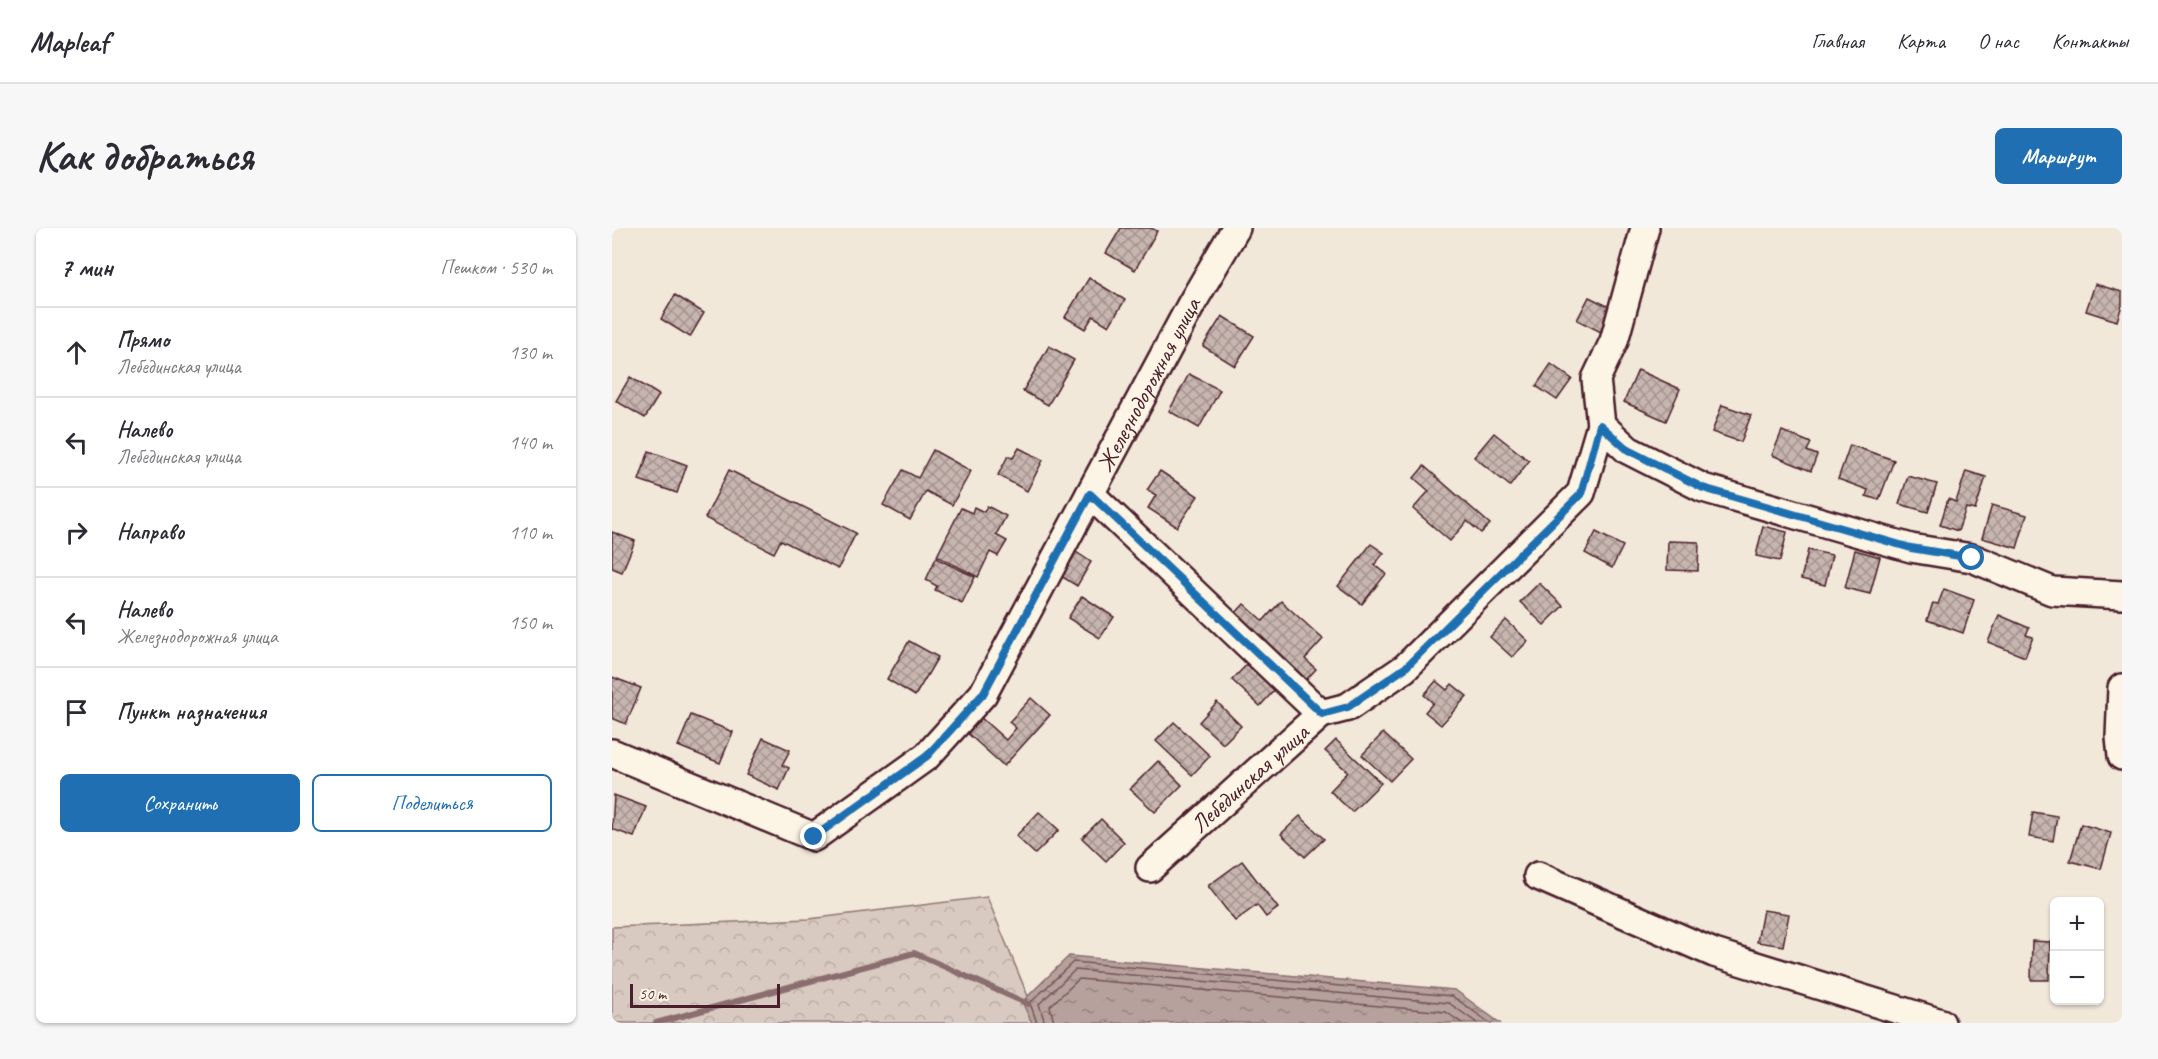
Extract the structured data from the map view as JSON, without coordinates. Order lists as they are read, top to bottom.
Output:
{
  "streets": {
    "street": ["Железнодорожная улица", "Лебединская улица"]
  },
  "scale_bar": "50 m",
  "page": {
    "header": "Mapleaf",
    "nav": [
      "Главная",
      "Карта",
      "О нас",
      "Контакты"
    ],
    "buttons": [
      "Маршрут",
      ["Сохранить", "Поделиться"]
    ],
    "title": "Как добраться",
    "heading": ["7 мин", "Пешком · 530 m"],
    "list": [
      ["Прямо", "Лебединская улица", "130 m"],
      ["Налево", "Лебединская улица", "140 m"],
      ["Направо", "110 m"],
      ["Налево", "Железнодорожная улица", "150 m"],
      "Пункт назначения"
    ],
    "map_buttons": ["+", "−"],
    "scale": "50 m"
  }
}
